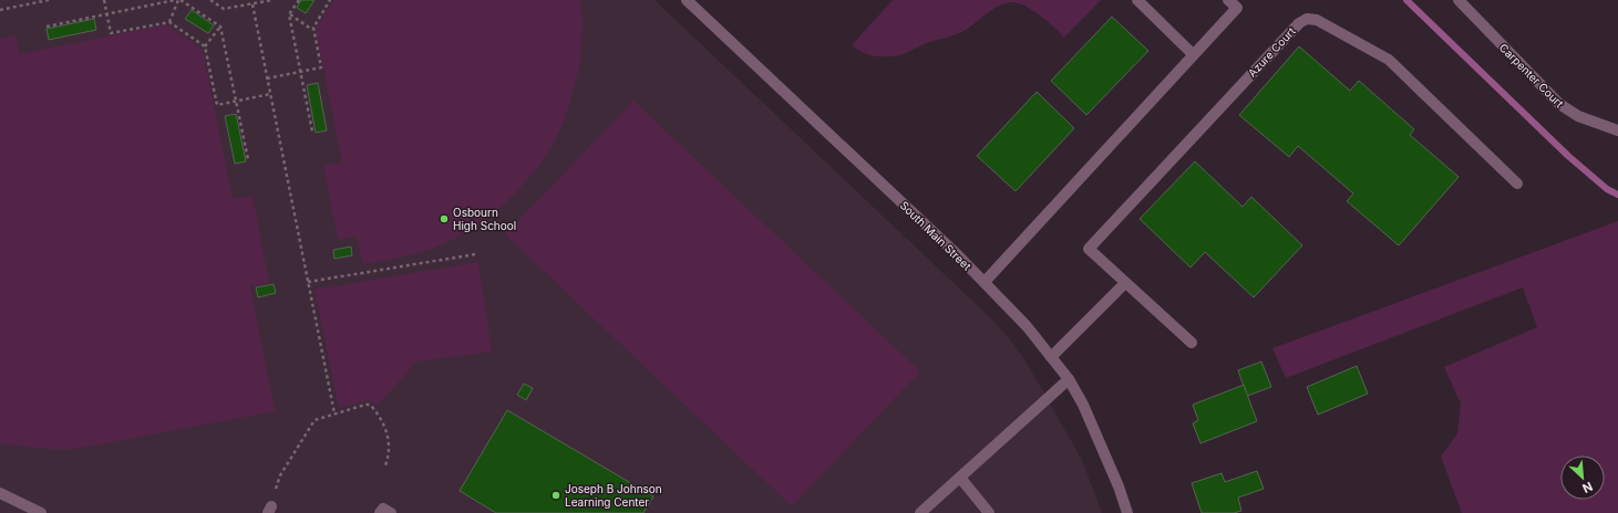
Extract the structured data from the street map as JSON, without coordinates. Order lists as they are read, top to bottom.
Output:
{
  "streets": {
    "street": ["Azure Court", "Carpenter Court", "South Main Street"]
  },
  "places": ["Osbourn High School", "Joseph B Johnson Learning Center"],
  "north": "bottom right"
}
